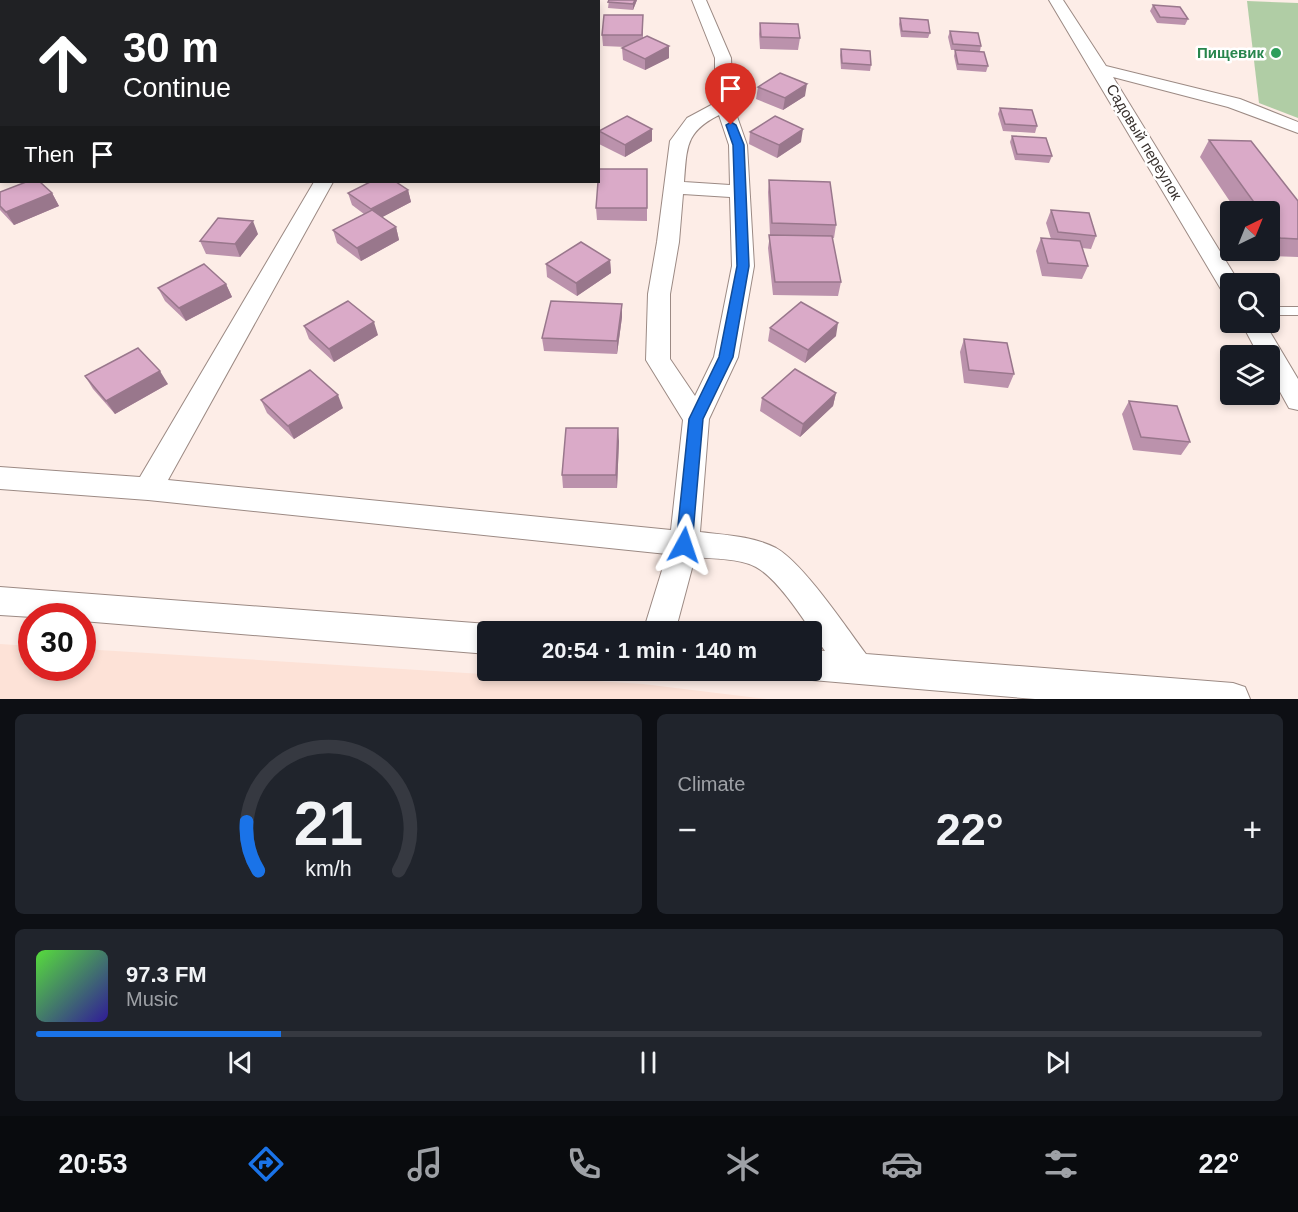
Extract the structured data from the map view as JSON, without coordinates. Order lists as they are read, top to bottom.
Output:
{
  "streets": {
    "street": ["Садовый переулок"]
  },
  "places": ["Пищевик"],
  "north": "top right",
  "page": {
    "turn": ["30 m", "Continue"],
    "then": "Then",
    "limit": "30",
    "trip": "20:54 · 1 min · 140 m",
    "tile": "Climate",
    "heat": ["−", "22°", "+"],
    "song": ["97.3 FM", "Music"],
    "tabs": ["20:53", "22°"],
    "gauge": ["21", "km/h"]
  }
}
